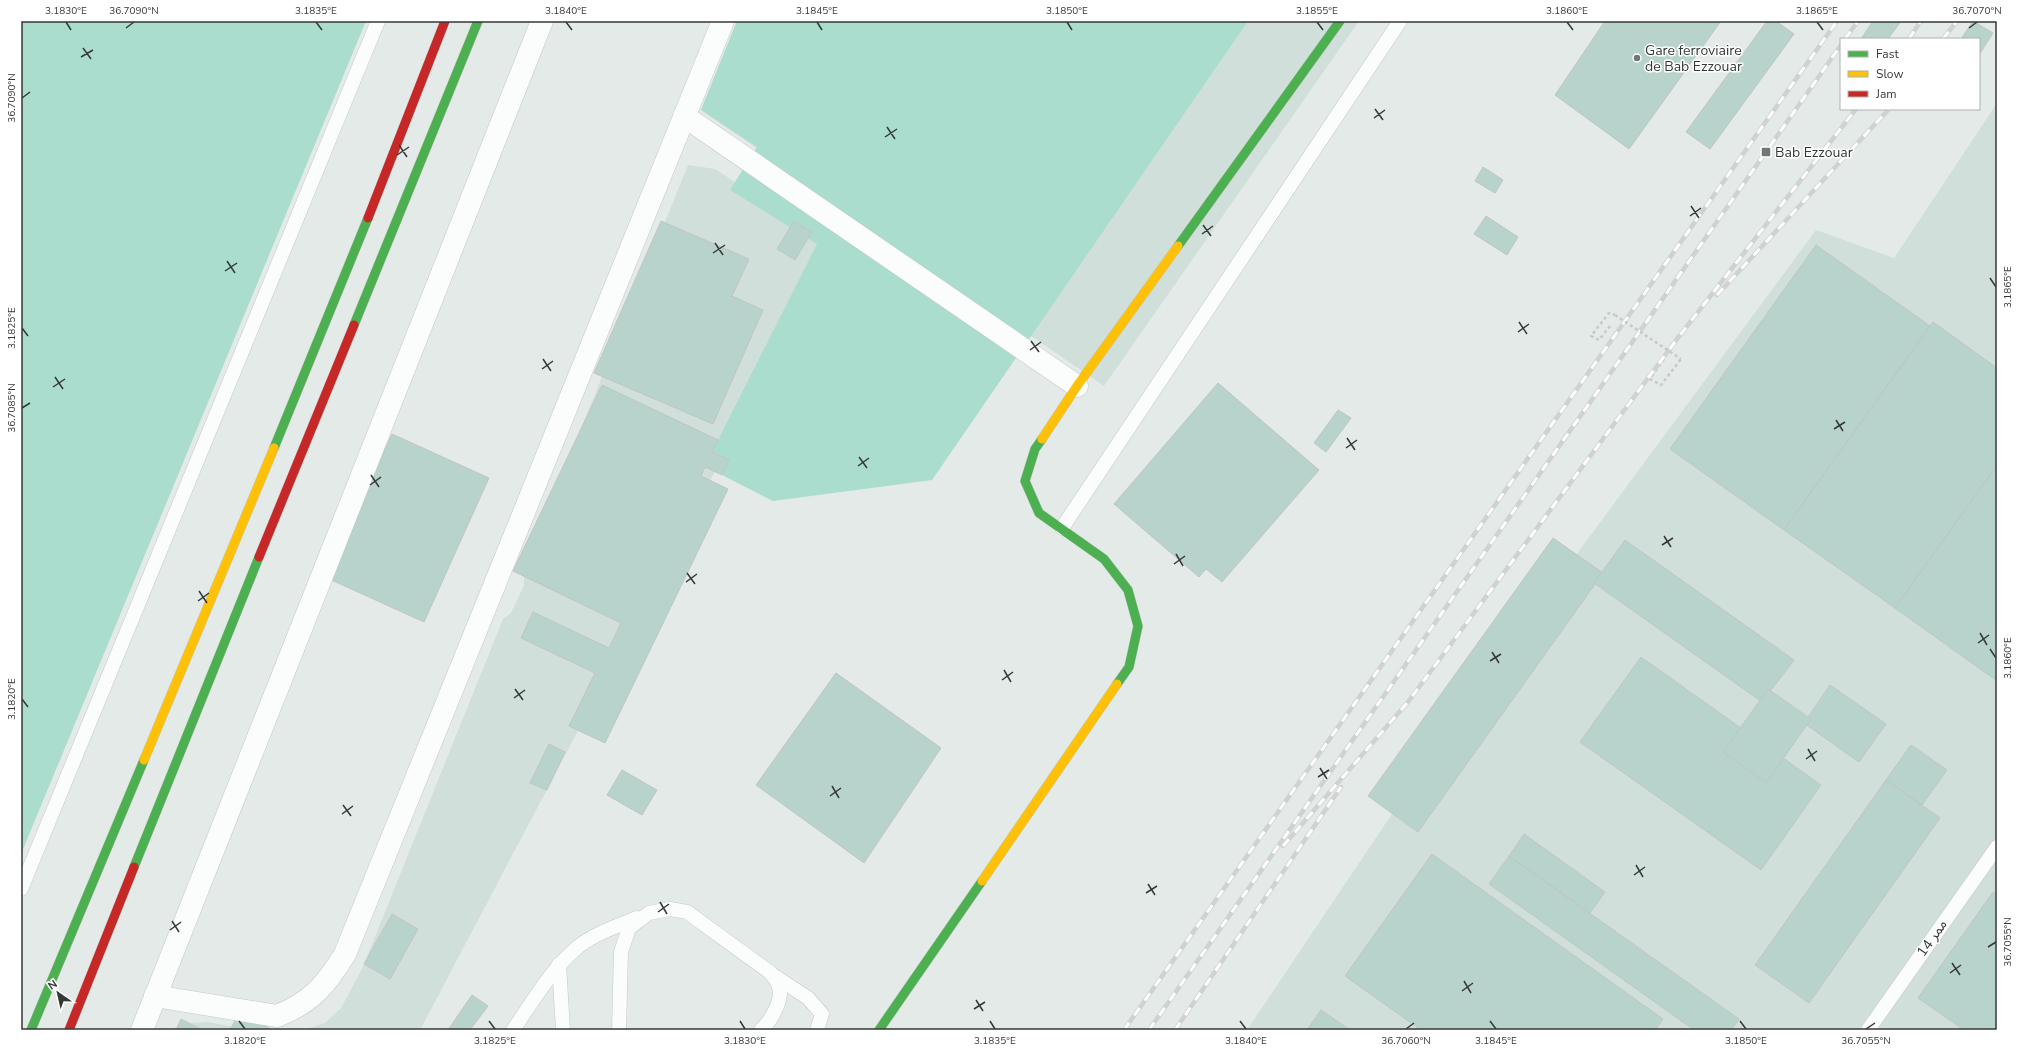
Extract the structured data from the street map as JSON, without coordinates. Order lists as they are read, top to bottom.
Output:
{
  "streets": {
    "lane": ["ممر 14"]
  },
  "places": {
    "other": ["Gare ferroviaire de Bab Ezzouar"],
    "transit": ["Bab Ezzouar"]
  },
  "legend": ["Fast", "Slow", "Jam"],
  "north": "top left",
  "coordinates": [
    "3.1830°E",
    "36.7090°N",
    "3.1835°E",
    "3.1840°E",
    "3.1845°E",
    "3.1850°E",
    "3.1855°E",
    "3.1860°E",
    "3.1865°E",
    "36.7070°N",
    "3.1825°E",
    "36.7085°N",
    "3.1820°E",
    "36.7055°N",
    "36.7060°N"
  ]
}
